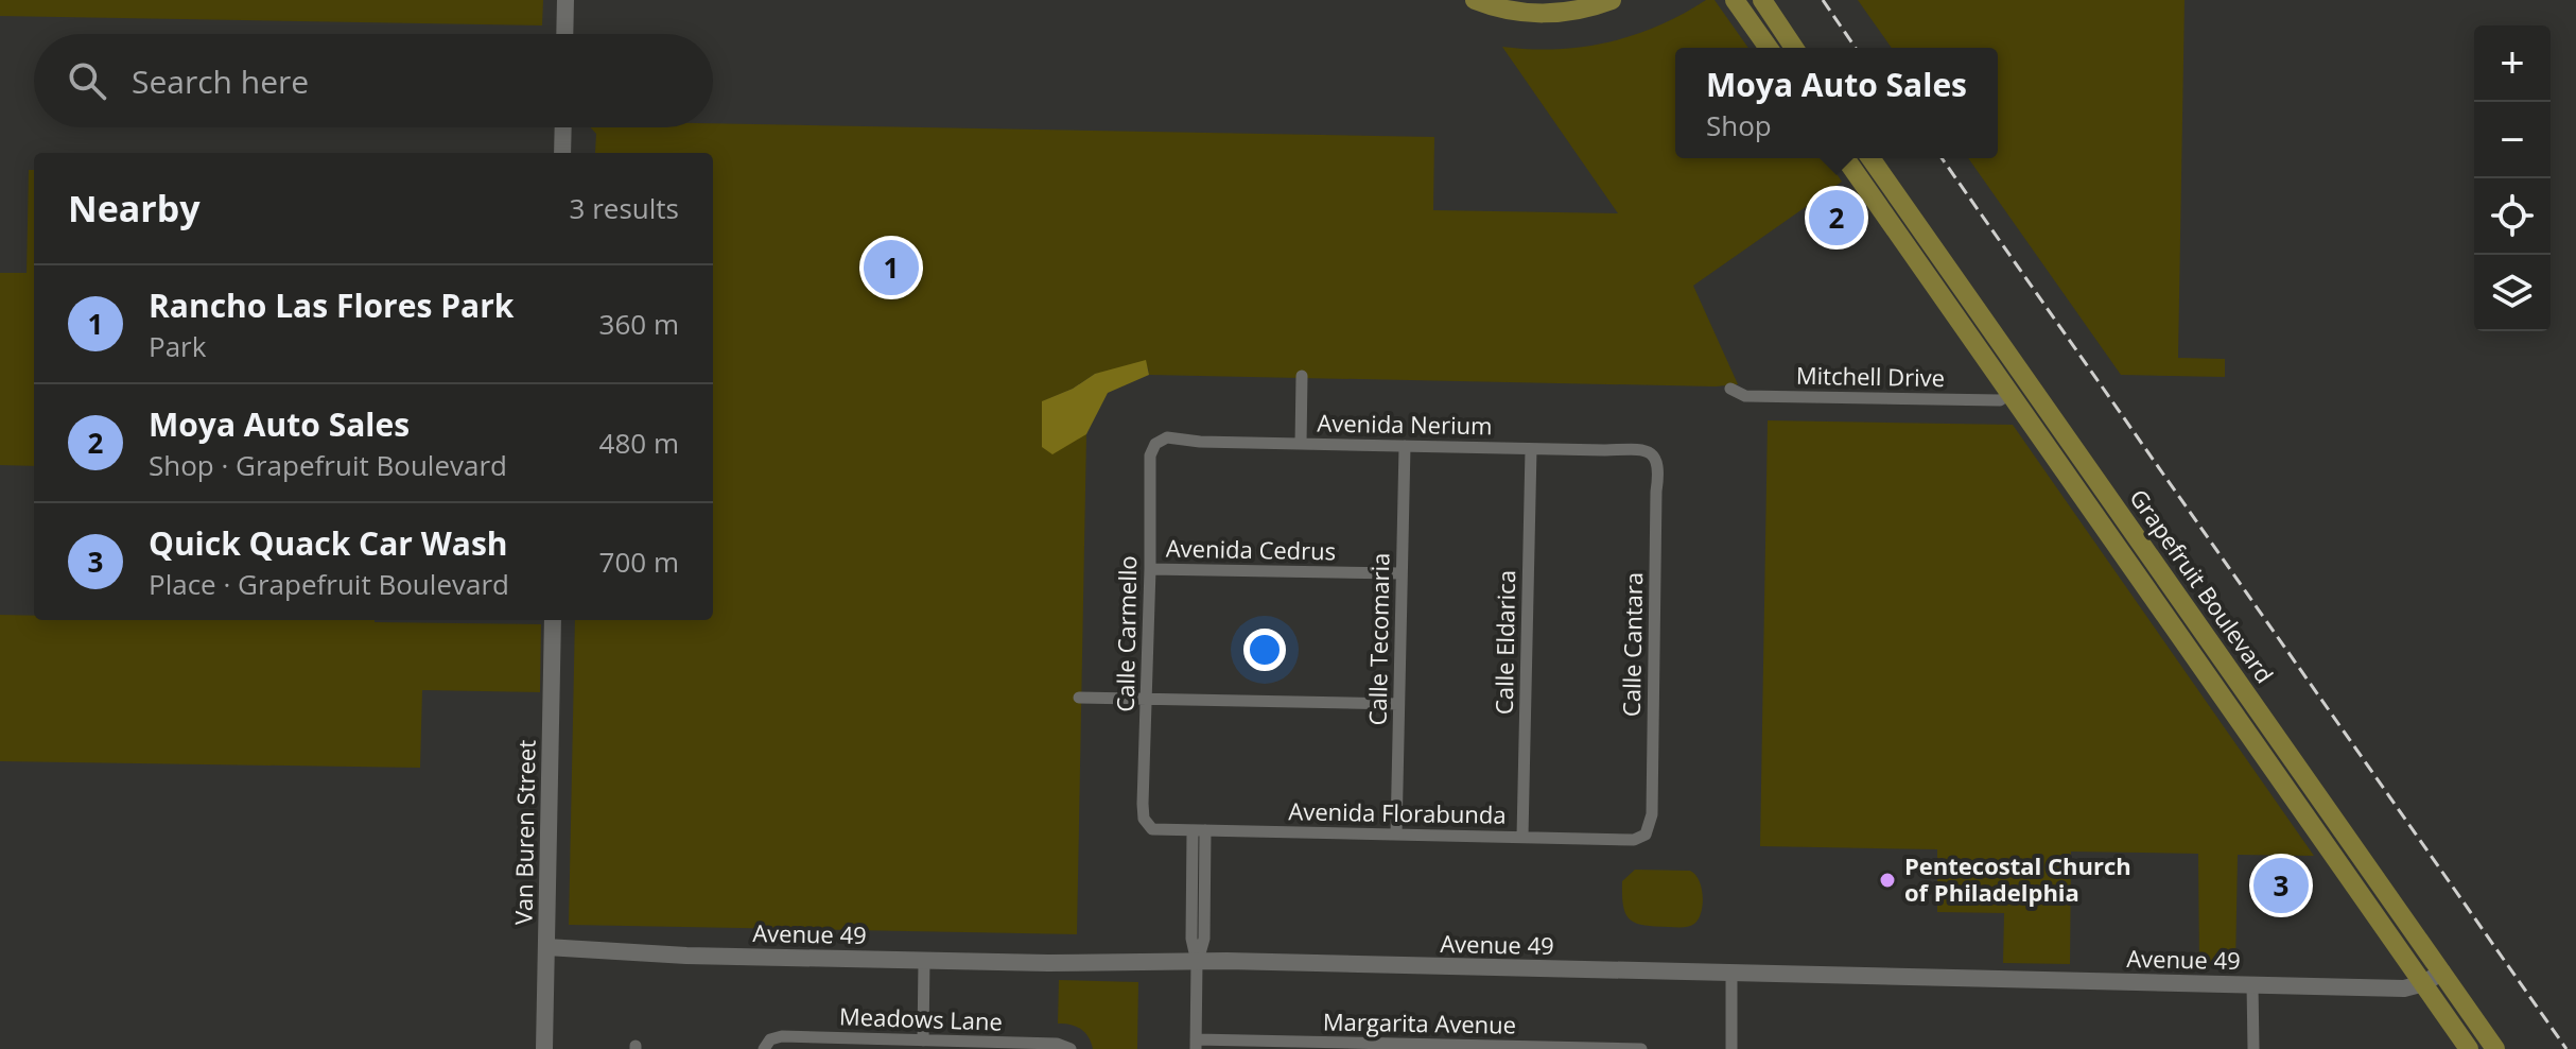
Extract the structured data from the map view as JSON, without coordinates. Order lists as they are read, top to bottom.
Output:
{
  "streets": {
    "main road": ["Grapefruit Boulevard"],
    "street": [
      "Mitchell Drive",
      "Avenida Nerium",
      "Avenida Cedrus",
      "Calle Carmello",
      "Calle Tecomaria",
      "Calle Eldarica",
      "Calle Cantara",
      "Avenida Florabunda",
      "Van Buren Street",
      "Avenue 49",
      "Meadows Lane",
      "Margarita Avenue"
    ]
  },
  "crossings": [
    ["Mitchell Drive", "Grapefruit Boulevard"],
    ["Avenida Nerium", "Calle Carmello"],
    ["Avenida Nerium", "Calle Tecomaria"],
    ["Avenida Nerium", "Calle Eldarica"],
    ["Avenida Nerium", "Calle Cantara"],
    ["Avenida Cedrus", "Calle Carmello"],
    ["Avenida Cedrus", "Calle Tecomaria"],
    ["Grapefruit Boulevard", "Avenue 49"],
    ["Calle Carmello", "Avenida Florabunda"],
    ["Calle Tecomaria", "Avenida Florabunda"],
    ["Calle Eldarica", "Avenida Florabunda"],
    ["Calle Cantara", "Avenida Florabunda"],
    ["Van Buren Street", "Avenue 49"]
  ],
  "places": ["Pentecostal Church of Philadelphia"],
  "page": {
    "map_buttons": ["+", "−"],
    "search": "Search here",
    "popup": ["Moya Auto Sales", "Shop"],
    "heading": ["Nearby", "3 results"],
    "pins": ["2", "1", "3"],
    "list": [
      {
        "mark": "1",
        "name": "Rancho Las Flores Park",
        "note": "Park",
        "value": "360 m"
      },
      {
        "mark": "2",
        "name": "Moya Auto Sales",
        "note": "Shop · Grapefruit Boulevard",
        "value": "480 m"
      },
      {
        "mark": "3",
        "name": "Quick Quack Car Wash",
        "note": "Place · Grapefruit Boulevard",
        "value": "700 m"
      }
    ]
  }
}
